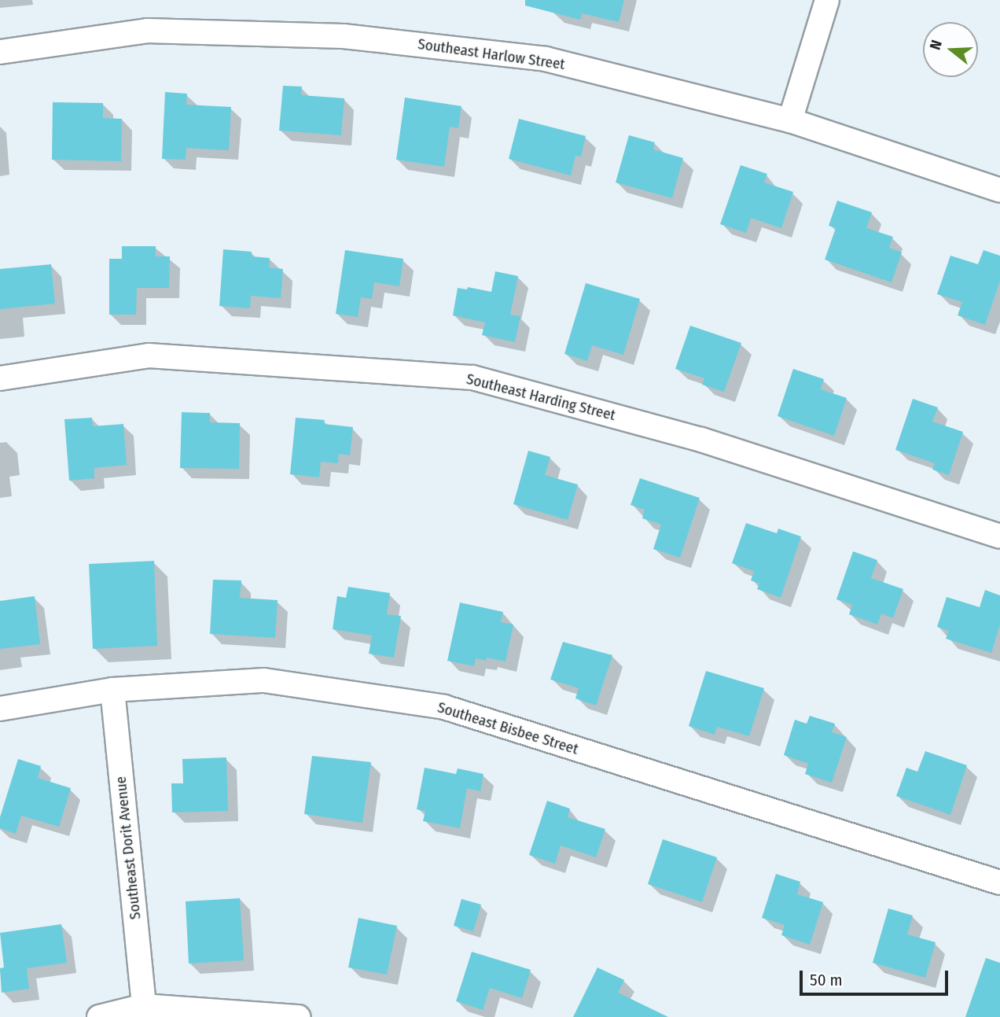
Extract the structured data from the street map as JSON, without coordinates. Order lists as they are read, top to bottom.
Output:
{
  "streets": {
    "street": [
      "Southeast Harlow Street",
      "Southeast Harding Street",
      "Southeast Bisbee Street",
      "Southeast Dorit Avenue"
    ]
  },
  "crossings": [
    ["Southeast Bisbee Street", "Southeast Dorit Avenue"]
  ],
  "scale_bar": "50 m",
  "north": "left"
}
